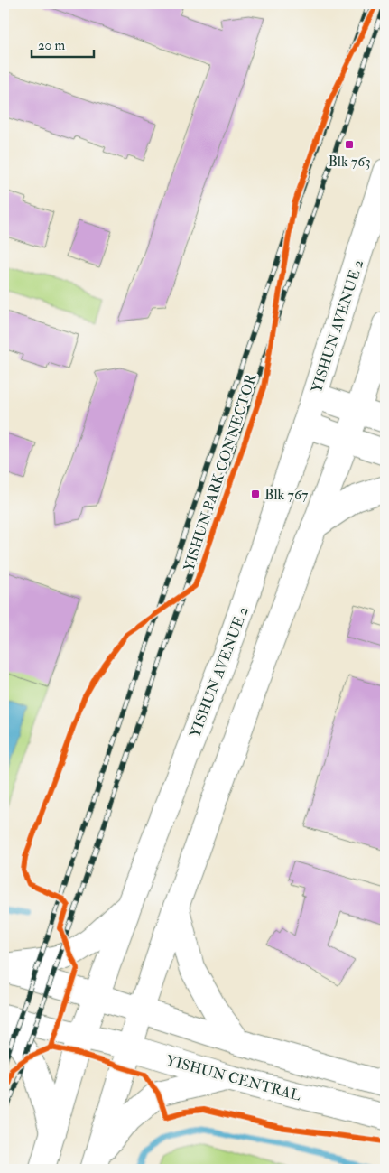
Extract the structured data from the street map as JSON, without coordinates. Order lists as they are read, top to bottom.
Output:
{
  "streets": {
    "main road": ["YISHUN AVENUE 2", "YISHUN CENTRAL"],
    "cycle path": ["YISHUN PARK CONNECTOR"]
  },
  "crossings": [
    ["YISHUN AVENUE 2", "YISHUN CENTRAL"]
  ],
  "places": {
    "transit": ["Blk 763", "Blk 767"]
  },
  "scale_bar": "20 m"
}
